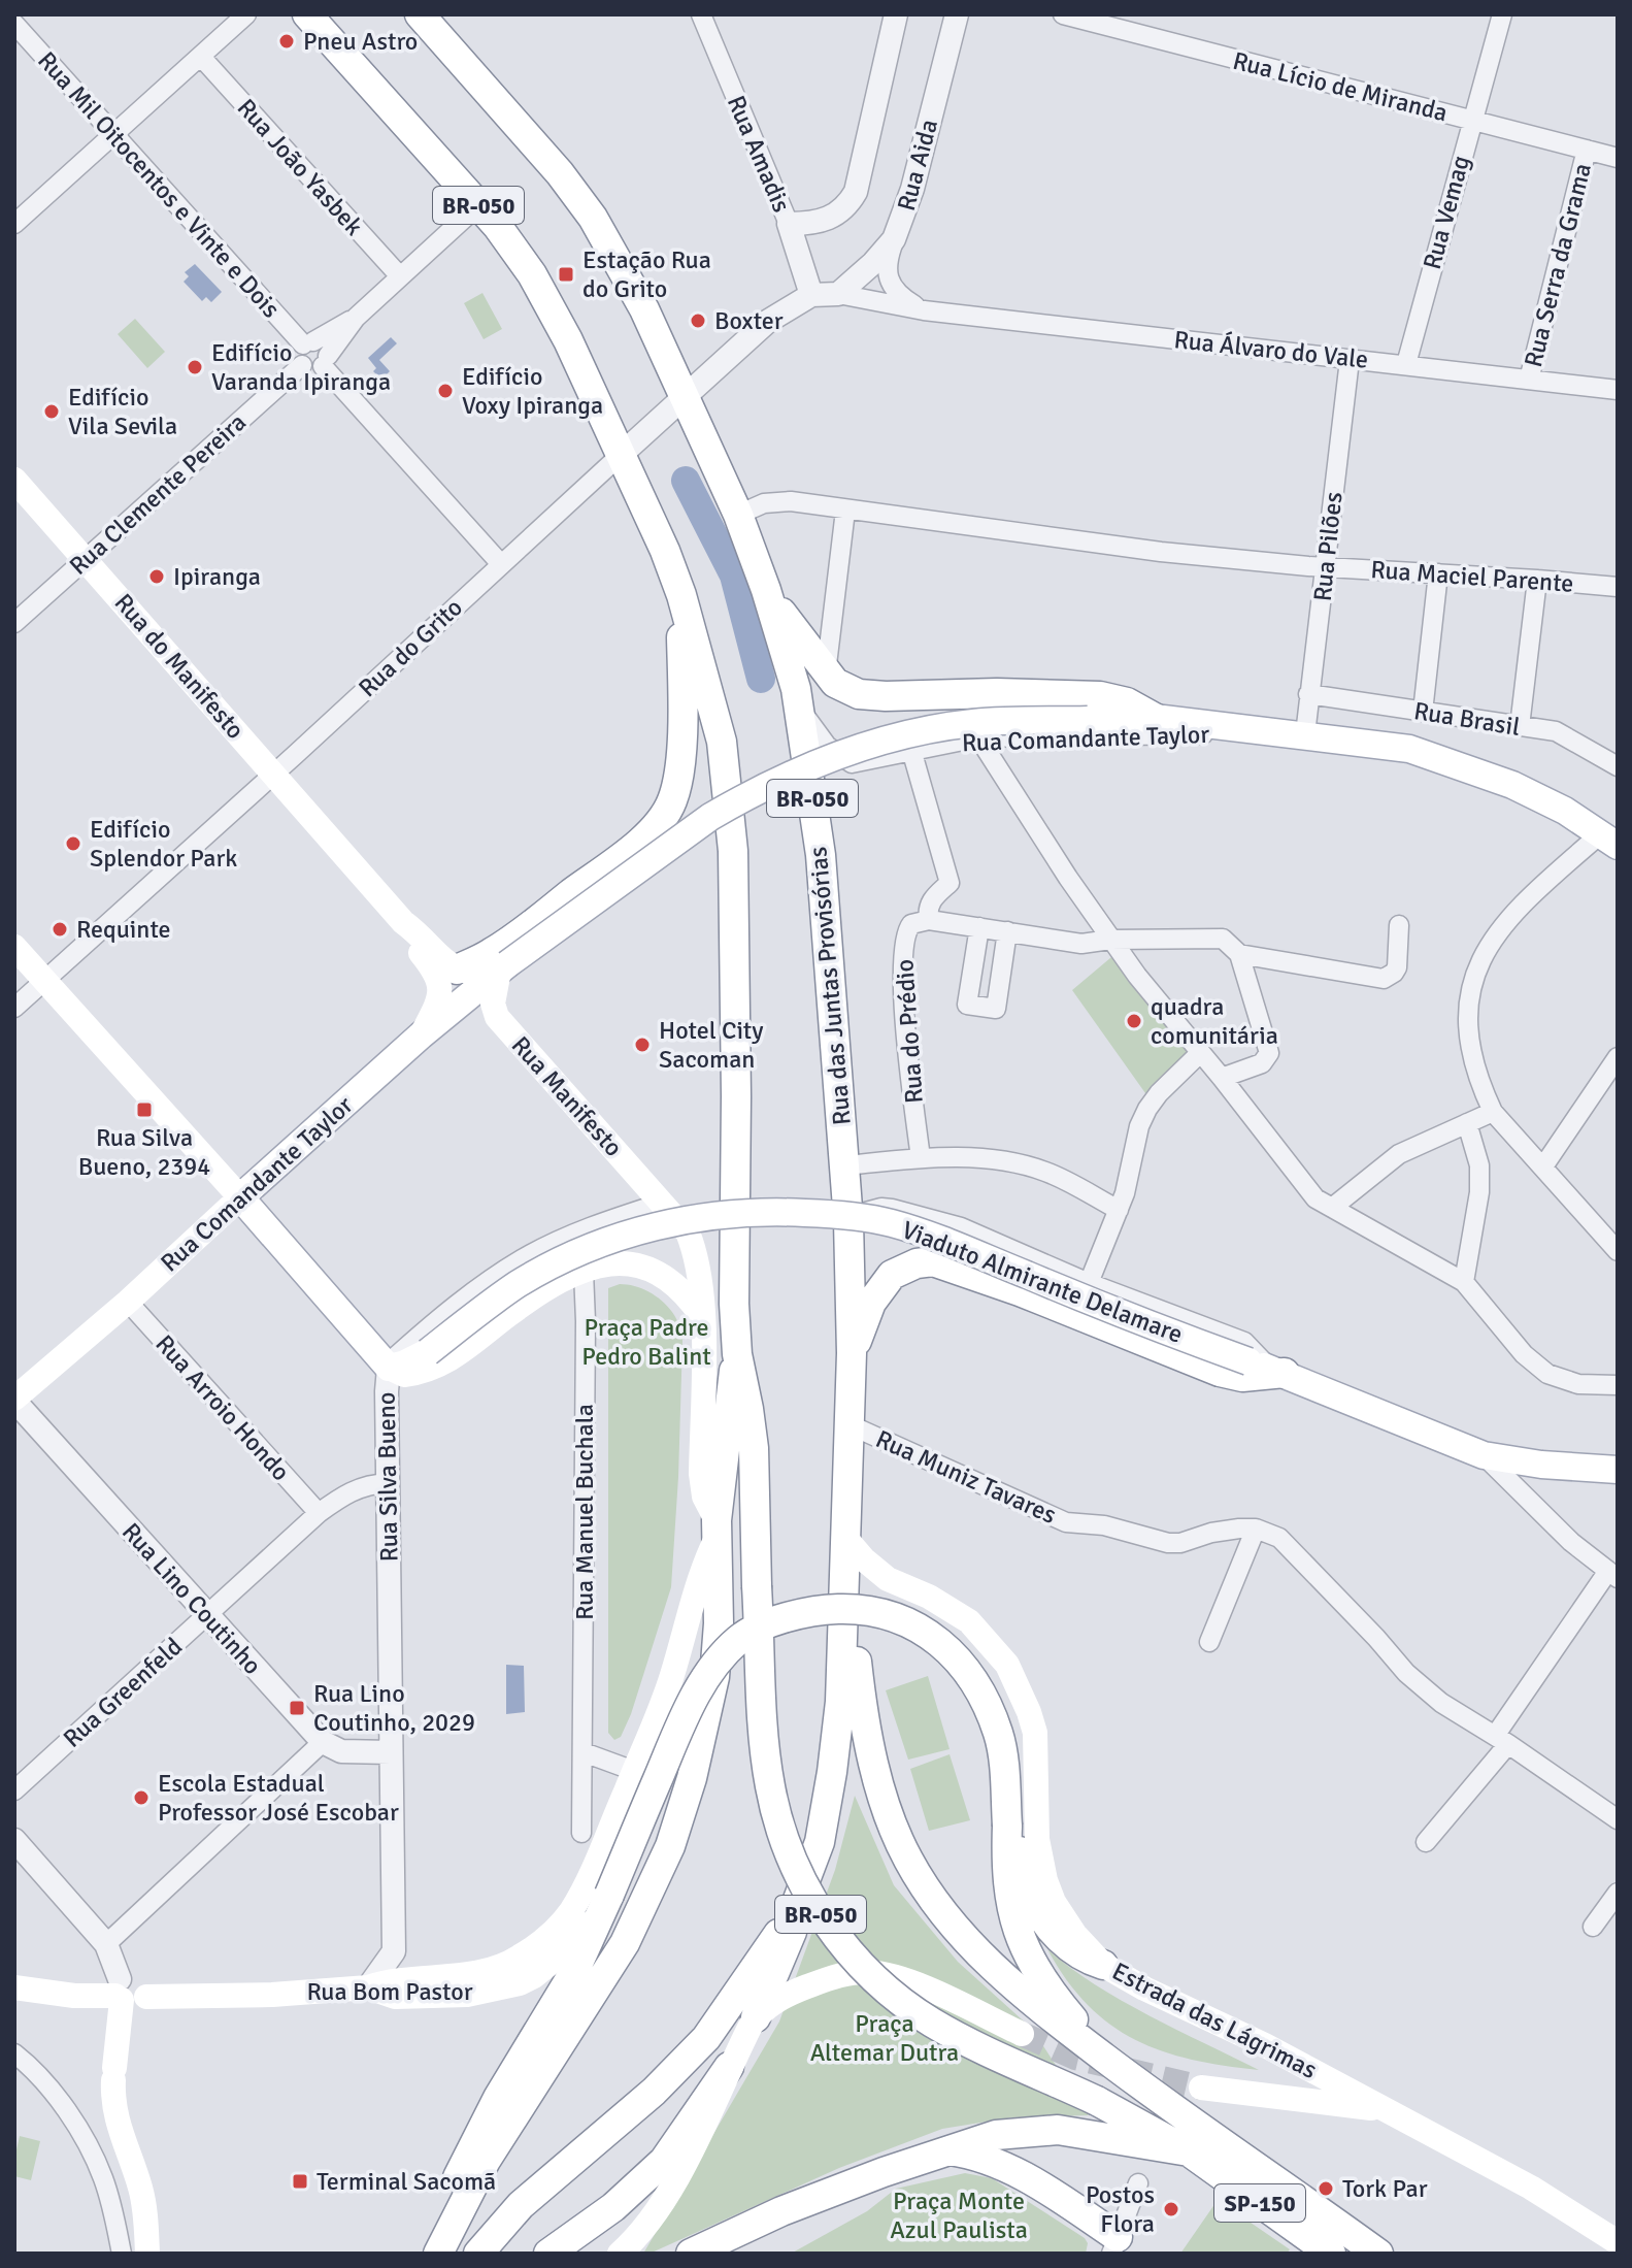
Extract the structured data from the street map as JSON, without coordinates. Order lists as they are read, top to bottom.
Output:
{
  "streets": {
    "highway": ["BR-050", "Rua das Juntas Provisórias", "SP-150"],
    "main road": [
      "Rua do Manifesto",
      "Rua Comandante Taylor",
      "Rua Manifesto",
      "Viaduto Almirante Delamare",
      "Rua Silva Bueno",
      "Rua Bom Pastor",
      "Estrada das Lágrimas"
    ],
    "street": [
      "Rua Lício de Miranda",
      "Rua Amadis",
      "Rua Aida",
      "Rua João Yasbek",
      "Rua Mil Oitocentos e Vinte e Dois",
      "Rua Vemag",
      "Rua Serra da Grama",
      "Rua Álvaro do Vale",
      "Rua Clemente Pereira",
      "Rua Pilões",
      "Rua Maciel Parente",
      "Rua do Grito",
      "Rua Brasil",
      "Rua do Prédio",
      "Rua Arroio Hondo",
      "Rua Muniz Tavares",
      "Rua Manuel Buchala",
      "Rua Lino Coutinho",
      "Rua Greenfeld"
    ]
  },
  "crossings": [
    ["Rua Lício de Miranda", "Rua Vemag"],
    ["Rua Lício de Miranda", "Rua Serra da Grama"],
    ["Rua Amadis", "Rua Álvaro do Vale"],
    ["Rua Amadis", "Rua do Grito"],
    ["Rua Aida", "Rua Álvaro do Vale"],
    ["Rua Mil Oitocentos e Vinte e Dois", "Rua Clemente Pereira"],
    ["BR-050", "Rua do Grito"],
    ["BR-050", "Rua das Juntas Provisórias"],
    ["BR-050", "SP-150"],
    ["Rua Vemag", "Rua Álvaro do Vale"],
    ["Rua Serra da Grama", "Rua Álvaro do Vale"],
    ["Rua Álvaro do Vale", "Rua Pilões"],
    ["Rua Álvaro do Vale", "Rua do Grito"],
    ["Rua Clemente Pereira", "Rua do Manifesto"],
    ["Rua Pilões", "Rua Maciel Parente"],
    ["Rua Pilões", "Rua Brasil"],
    ["Rua Pilões", "Rua Comandante Taylor"],
    ["Rua Maciel Parente", "Rua das Juntas Provisórias"],
    ["Rua do Grito", "Rua do Manifesto"],
    ["Rua do Grito", "Rua das Juntas Provisórias"],
    ["Rua do Grito", "Rua Silva Bueno"],
    ["Rua Comandante Taylor", "Rua das Juntas Provisórias"],
    ["Rua Comandante Taylor", "Rua Manifesto"],
    ["Rua Comandante Taylor", "Rua Arroio Hondo"],
    ["Rua Comandante Taylor", "Rua Silva Bueno"],
    ["Rua Comandante Taylor", "Rua Lino Coutinho"],
    ["Rua das Juntas Provisórias", "Rua Muniz Tavares"],
    ["Rua das Juntas Provisórias", "Estrada das Lágrimas"],
    ["Viaduto Almirante Delamare", "Rua Silva Bueno"],
    ["Rua Arroio Hondo", "Rua Greenfeld"],
    ["Rua Silva Bueno", "Rua Greenfeld"],
    ["Rua Lino Coutinho", "Rua Greenfeld"]
  ],
  "parks": ["Praça Padre Pedro Balint", "Praça Altemar Dutra", "Praça Monte Azul Paulista"],
  "places": {
    "other": [
      "Pneu Astro",
      "Boxter",
      "Edifício Varanda Ipiranga",
      "Edifício Voxy Ipiranga",
      "Edifício Vila Sevila",
      "Ipiranga",
      "Edifício Splendor Park",
      "Requinte",
      "quadra comunitária",
      "Hotel City Sacoman",
      "Escola Estadual Professor José Escobar",
      "Tork Par",
      "Postos Flora"
    ],
    "transit": [
      "Estação Rua do Grito",
      "Rua Silva Bueno, 2394",
      "Rua Lino Coutinho, 2029",
      "Terminal Sacomã"
    ]
  }
}
